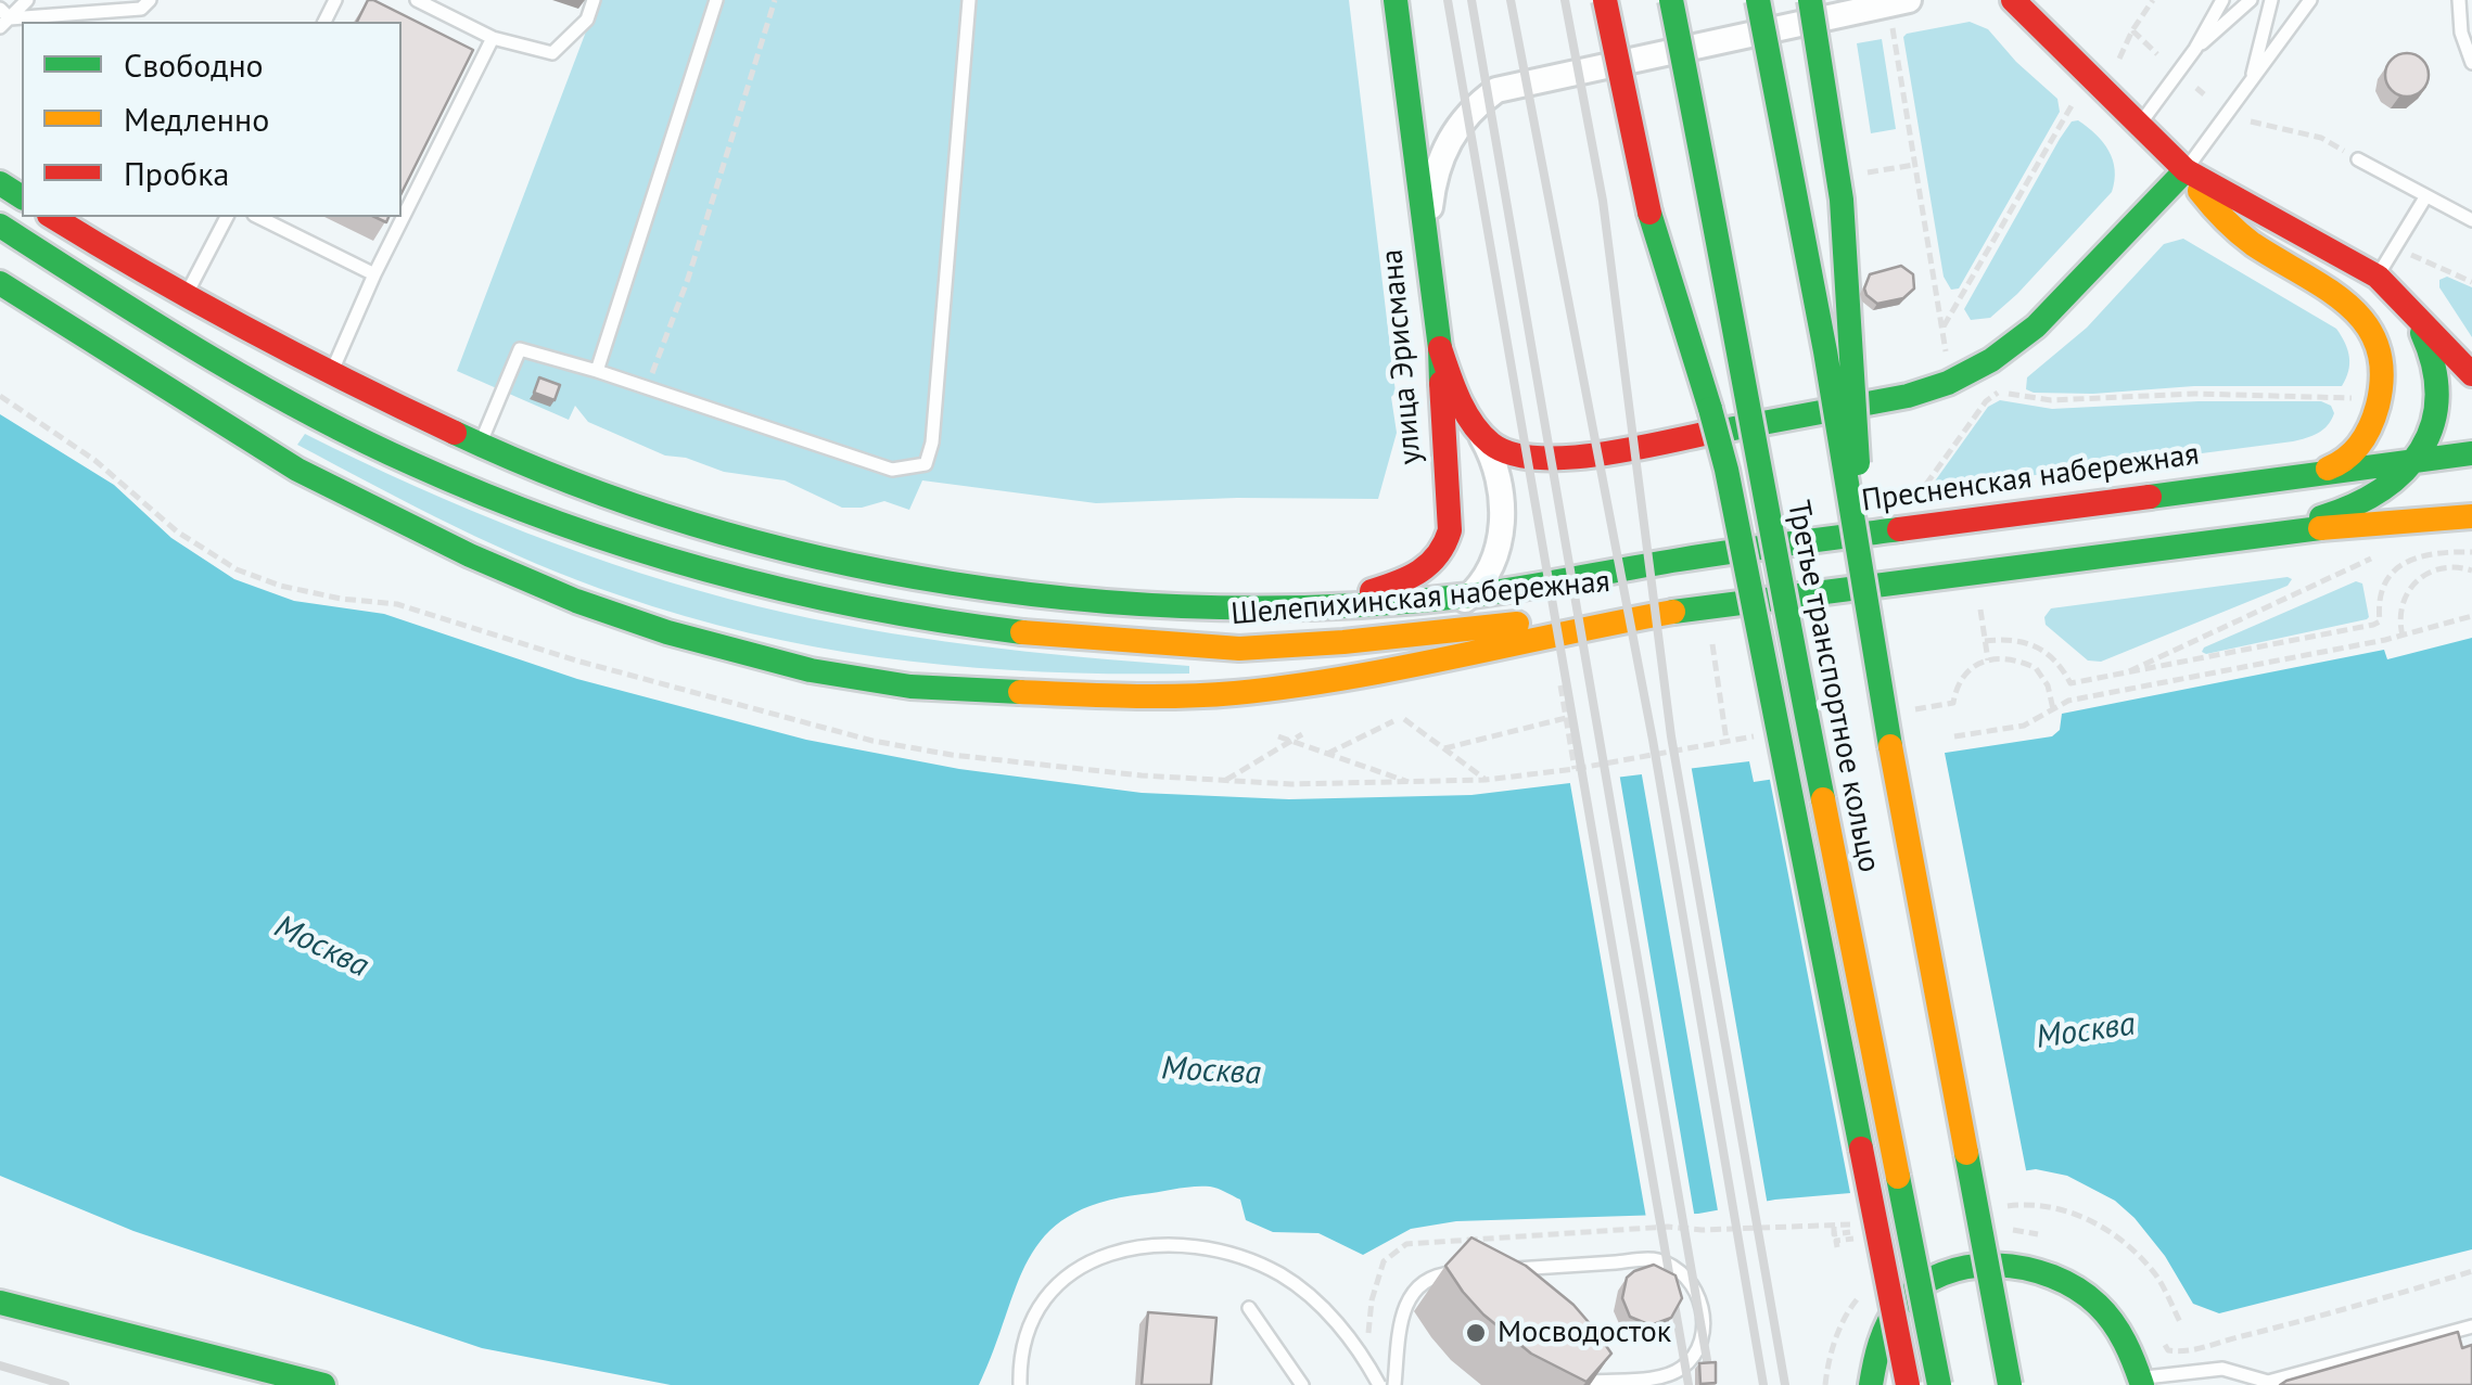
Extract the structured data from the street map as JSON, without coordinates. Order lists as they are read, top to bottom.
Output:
{
  "streets": {
    "main road": [
      "улица Эрисмана",
      "Пресненская набережная",
      "Шелепихинская набережная",
      "Третье транспортное кольцо"
    ]
  },
  "crossings": [
    ["улица Эрисмана", "Шелепихинская набережная"],
    ["Пресненская набережная", "Шелепихинская набережная"]
  ],
  "water": ["Москва"],
  "places": ["Мосводосток"],
  "legend": ["Свободно", "Медленно", "Пробка"]
}
